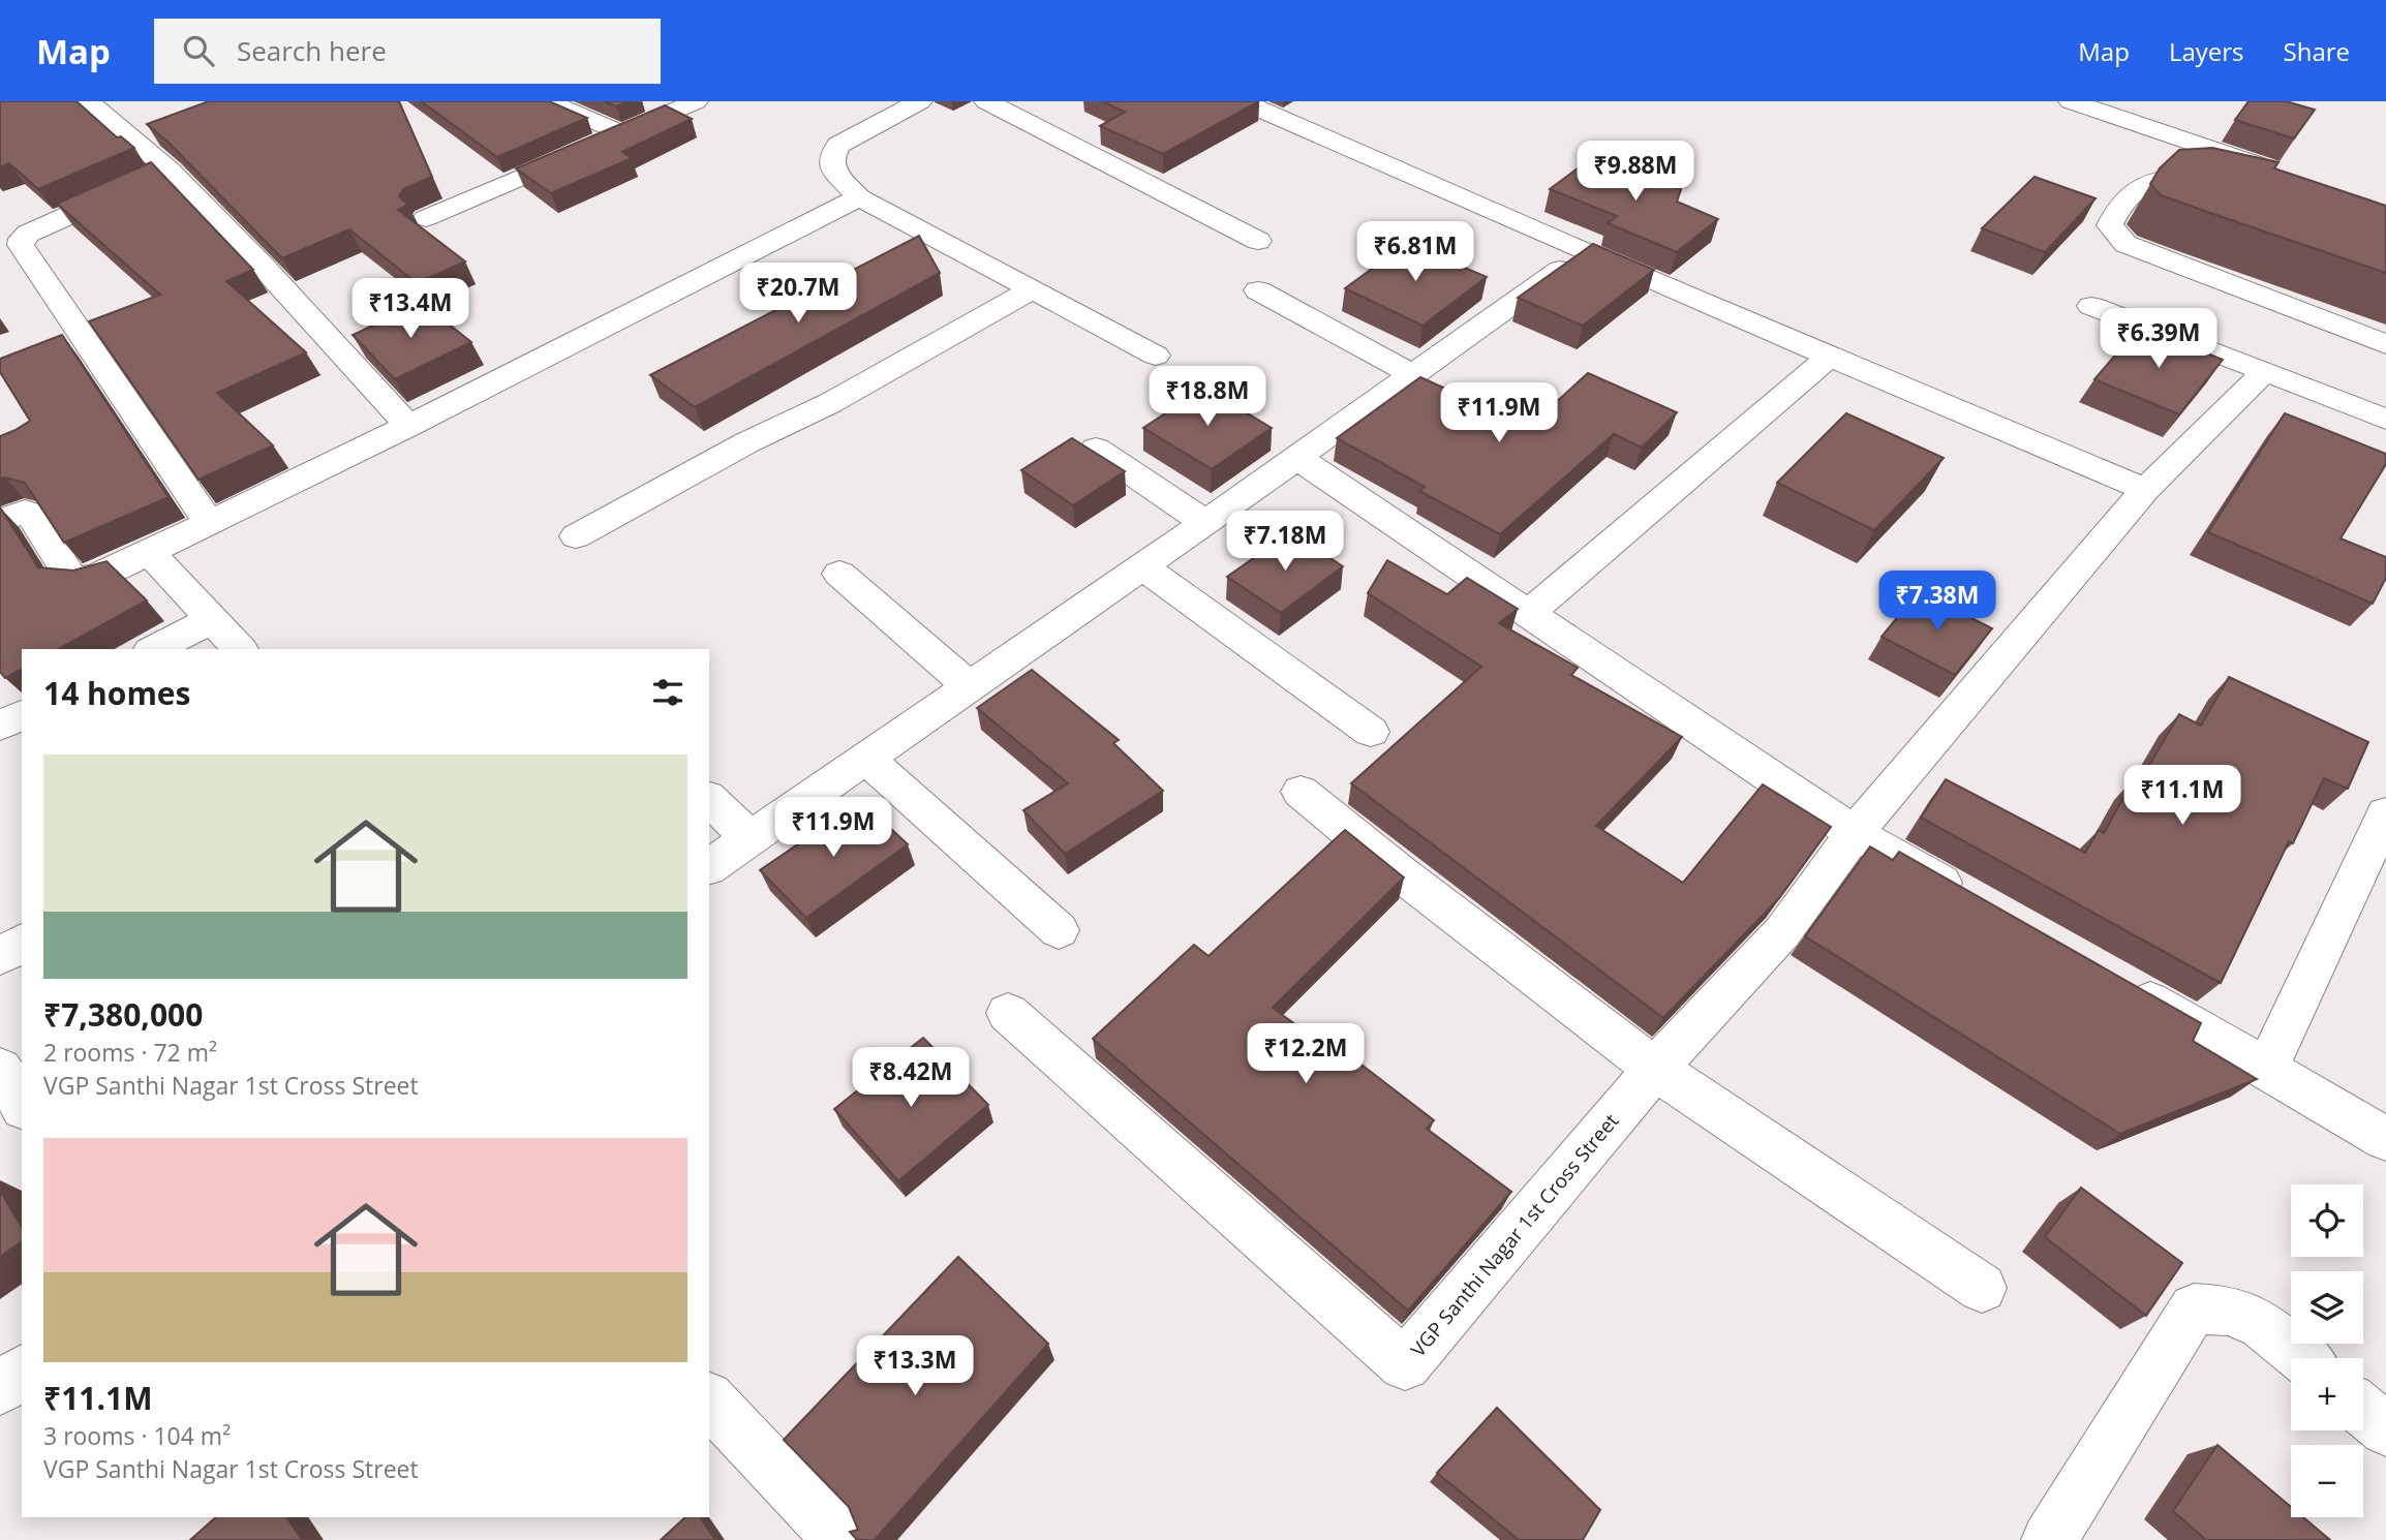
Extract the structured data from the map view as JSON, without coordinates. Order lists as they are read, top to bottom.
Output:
{
  "streets": {
    "street": ["VGP Santhi Nagar 1st Cross Street"]
  },
  "page": {
    "header": "Map",
    "search": "Search here",
    "nav": ["Map", "Layers", "Share"],
    "price": [
      "₹9.88M",
      "₹6.81M",
      "₹20.7M",
      "₹13.4M",
      "₹6.39M",
      "₹18.8M",
      "₹11.9M",
      "₹7.18M",
      "₹7.38M",
      "₹11.1M",
      "₹11.9M",
      "₹12.2M",
      "₹8.42M",
      "₹13.3M"
    ],
    "heading": "14 homes",
    "list": [
      {
        "name": "₹7,380,000",
        "note": "2 rooms · 72 m² · VGP Santhi Nagar 1st Cross Street"
      },
      {
        "name": "₹11.1M",
        "note": "3 rooms · 104 m² · VGP Santhi Nagar 1st Cross Street"
      }
    ],
    "map_buttons": ["+", "−"]
  }
}
